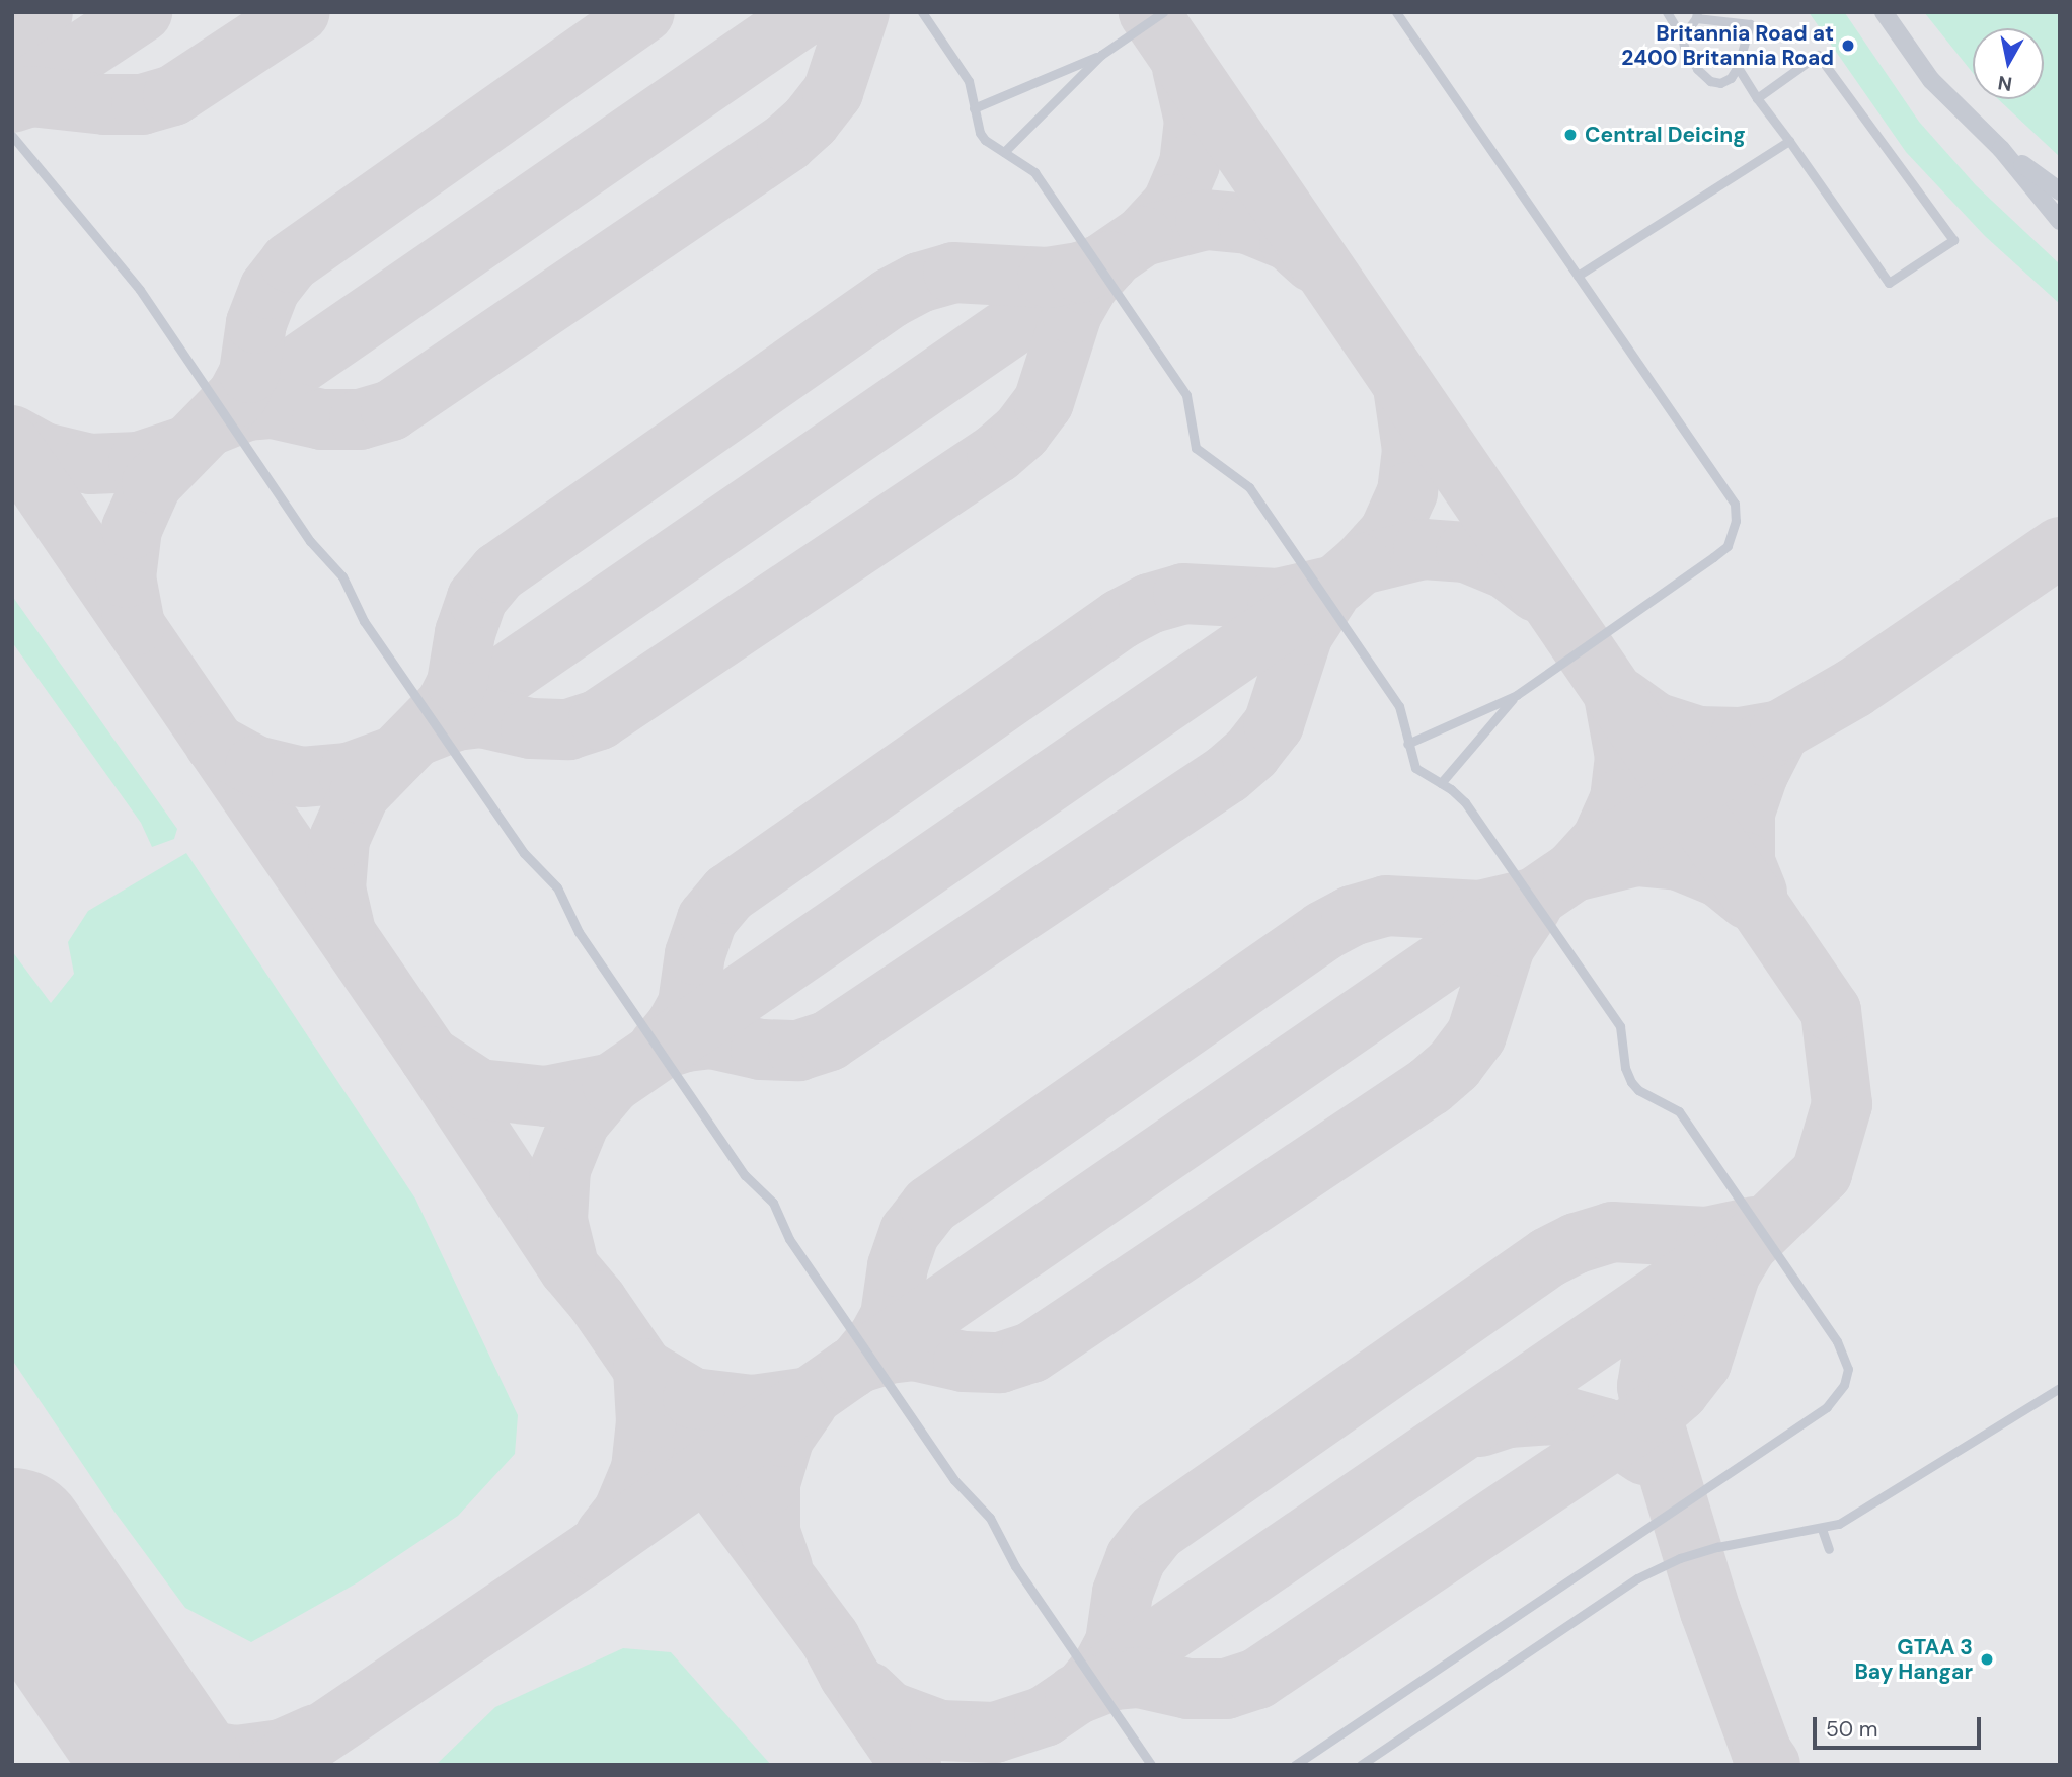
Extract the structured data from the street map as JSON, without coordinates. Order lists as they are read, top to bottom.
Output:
{
  "places": ["Britannia Road at 2400 Britannia Road", "Central Deicing", "GTAA 3 Bay Hangar"],
  "scale_bar": "50 m",
  "north": "bottom"
}
